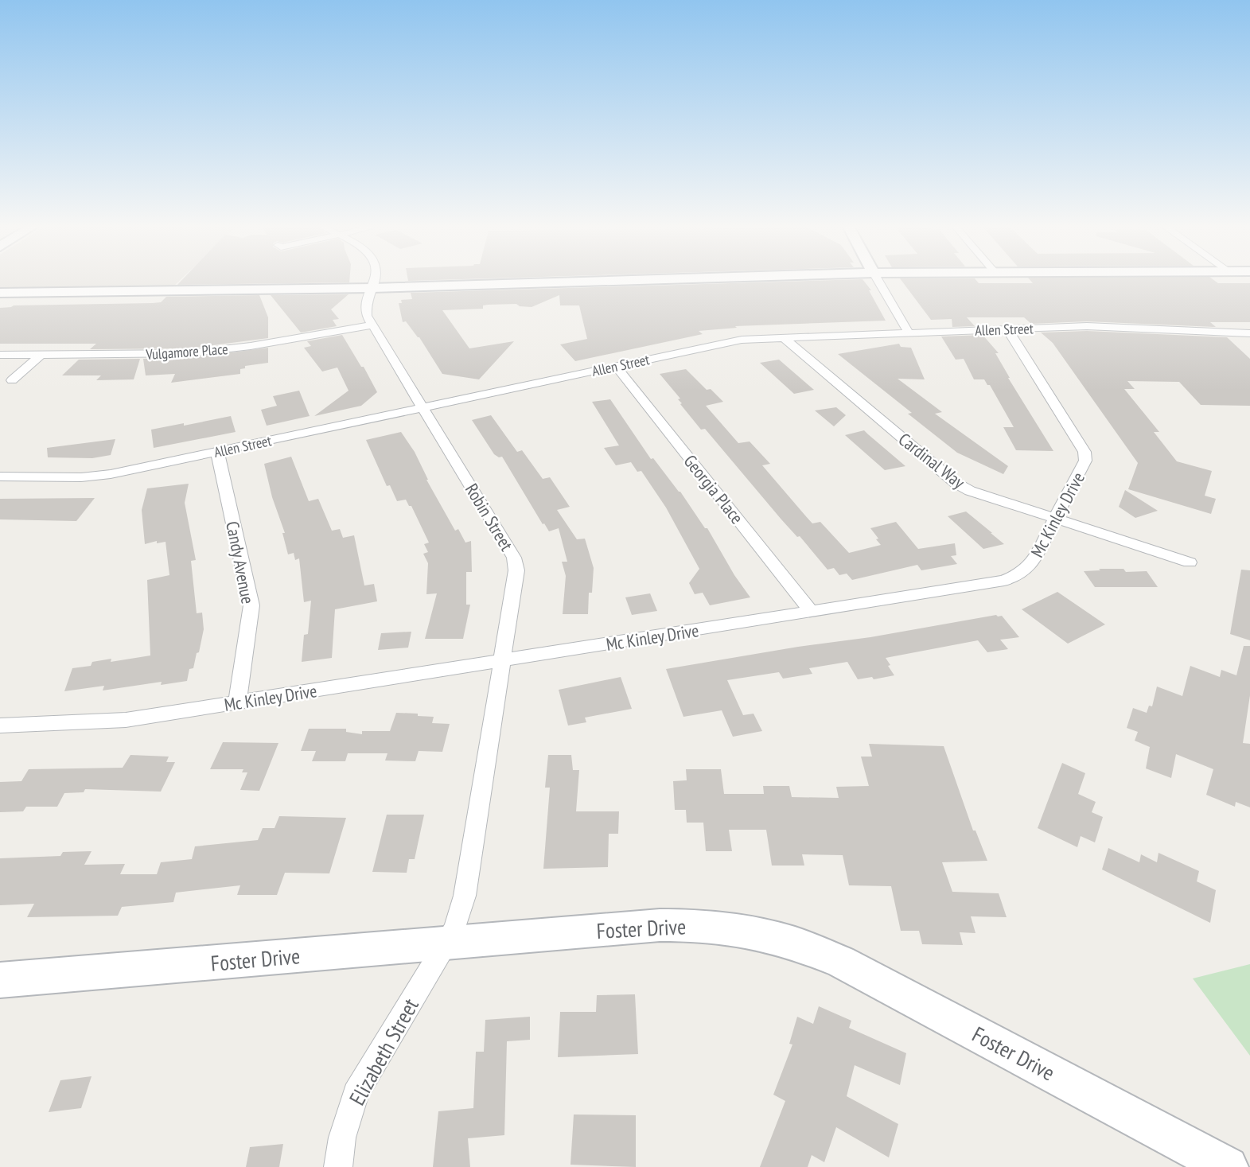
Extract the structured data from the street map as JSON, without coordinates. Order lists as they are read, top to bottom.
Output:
{
  "streets": {
    "street": [
      "Allen Street",
      "Vulgamore Place",
      "Cardinal Way",
      "Georgia Place",
      "Mc Kinley Drive",
      "Robin Street",
      "Candy Avenue",
      "Foster Drive",
      "Elizabeth Street"
    ]
  },
  "crossings": [
    ["Allen Street", "Cardinal Way"],
    ["Allen Street", "Georgia Place"],
    ["Allen Street", "Mc Kinley Drive"],
    ["Allen Street", "Robin Street"],
    ["Allen Street", "Candy Avenue"],
    ["Vulgamore Place", "Robin Street"],
    ["Cardinal Way", "Mc Kinley Drive"],
    ["Georgia Place", "Mc Kinley Drive"],
    ["Mc Kinley Drive", "Robin Street"],
    ["Mc Kinley Drive", "Candy Avenue"],
    ["Robin Street", "Foster Drive"],
    ["Robin Street", "Elizabeth Street"],
    ["Foster Drive", "Elizabeth Street"]
  ]
}
